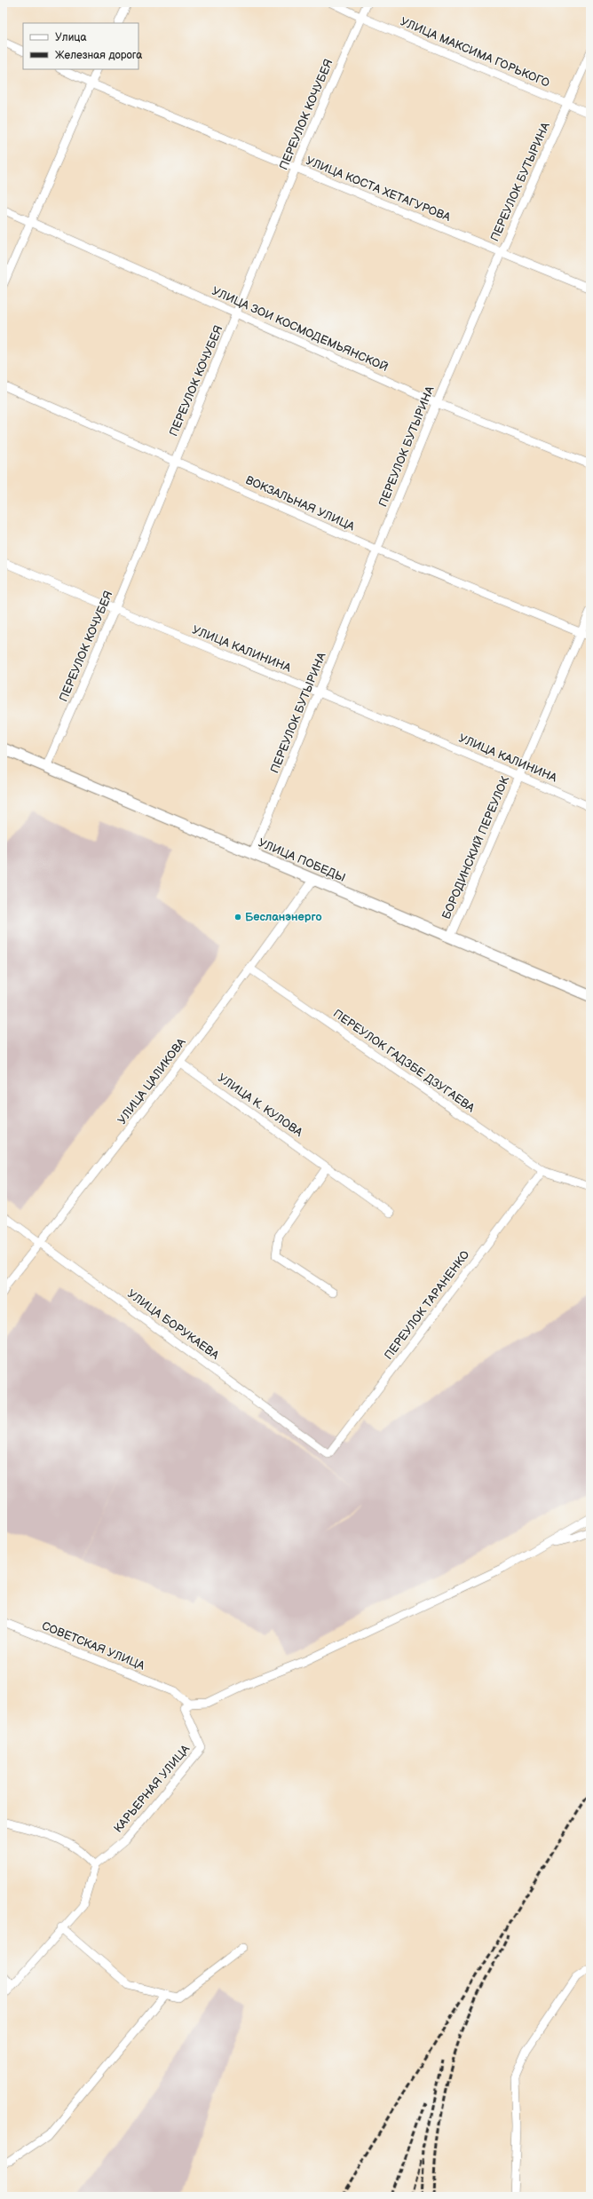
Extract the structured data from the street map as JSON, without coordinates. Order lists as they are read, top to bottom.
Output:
{
  "streets": {
    "main road": ["УЛИЦА ПОБЕДЫ"],
    "street": [
      "УЛИЦА МАКСИМА ГОРЬКОГО",
      "ПЕРЕУЛОК КОЧУБЕЯ",
      "ПЕРЕУЛОК БУТЫРИНА",
      "УЛИЦА КОСТА ХЕТАГУРОВА",
      "УЛИЦА ЗОИ КОСМОДЕМЬЯНСКОЙ",
      "ВОКЗАЛЬНАЯ УЛИЦА",
      "УЛИЦА КАЛИНИНА",
      "БОРОДИНСКИЙ ПЕРЕУЛОК",
      "ПЕРЕУЛОК ГАДЗБЕ ДЗУГАЕВА",
      "УЛИЦА ЦАЛИКОВА",
      "УЛИЦА К. КУЛОВА",
      "ПЕРЕУЛОК ТАРАНЕНКО",
      "УЛИЦА БОРУКАЕВА",
      "СОВЕТСКАЯ УЛИЦА",
      "КАРЬЕРНАЯ УЛИЦА"
    ]
  },
  "crossings": [
    ["УЛИЦА МАКСИМА ГОРЬКОГО", "ПЕРЕУЛОК КОЧУБЕЯ"],
    ["УЛИЦА МАКСИМА ГОРЬКОГО", "ПЕРЕУЛОК БУТЫРИНА"],
    ["ПЕРЕУЛОК КОЧУБЕЯ", "УЛИЦА КОСТА ХЕТАГУРОВА"],
    ["ПЕРЕУЛОК КОЧУБЕЯ", "УЛИЦА ЗОИ КОСМОДЕМЬЯНСКОЙ"],
    ["ПЕРЕУЛОК КОЧУБЕЯ", "ВОКЗАЛЬНАЯ УЛИЦА"],
    ["ПЕРЕУЛОК КОЧУБЕЯ", "УЛИЦА КАЛИНИНА"],
    ["ПЕРЕУЛОК КОЧУБЕЯ", "УЛИЦА ПОБЕДЫ"],
    ["ПЕРЕУЛОК БУТЫРИНА", "УЛИЦА КОСТА ХЕТАГУРОВА"],
    ["ПЕРЕУЛОК БУТЫРИНА", "УЛИЦА ЗОИ КОСМОДЕМЬЯНСКОЙ"],
    ["ПЕРЕУЛОК БУТЫРИНА", "ВОКЗАЛЬНАЯ УЛИЦА"],
    ["ПЕРЕУЛОК БУТЫРИНА", "УЛИЦА КАЛИНИНА"],
    ["ПЕРЕУЛОК БУТЫРИНА", "УЛИЦА ПОБЕДЫ"],
    ["ВОКЗАЛЬНАЯ УЛИЦА", "БОРОДИНСКИЙ ПЕРЕУЛОК"],
    ["УЛИЦА КАЛИНИНА", "БОРОДИНСКИЙ ПЕРЕУЛОК"],
    ["БОРОДИНСКИЙ ПЕРЕУЛОК", "УЛИЦА ПОБЕДЫ"],
    ["УЛИЦА ПОБЕДЫ", "УЛИЦА ЦАЛИКОВА"],
    ["ПЕРЕУЛОК ГАДЗБЕ ДЗУГАЕВА", "УЛИЦА ЦАЛИКОВА"],
    ["ПЕРЕУЛОК ГАДЗБЕ ДЗУГАЕВА", "ПЕРЕУЛОК ТАРАНЕНКО"],
    ["УЛИЦА ЦАЛИКОВА", "УЛИЦА К. КУЛОВА"],
    ["УЛИЦА ЦАЛИКОВА", "УЛИЦА БОРУКАЕВА"],
    ["ПЕРЕУЛОК ТАРАНЕНКО", "УЛИЦА БОРУКАЕВА"],
    ["СОВЕТСКАЯ УЛИЦА", "КАРЬЕРНАЯ УЛИЦА"]
  ],
  "places": ["Бесланэнерго"],
  "legend": ["Улица", "Железная дорога"]
}
